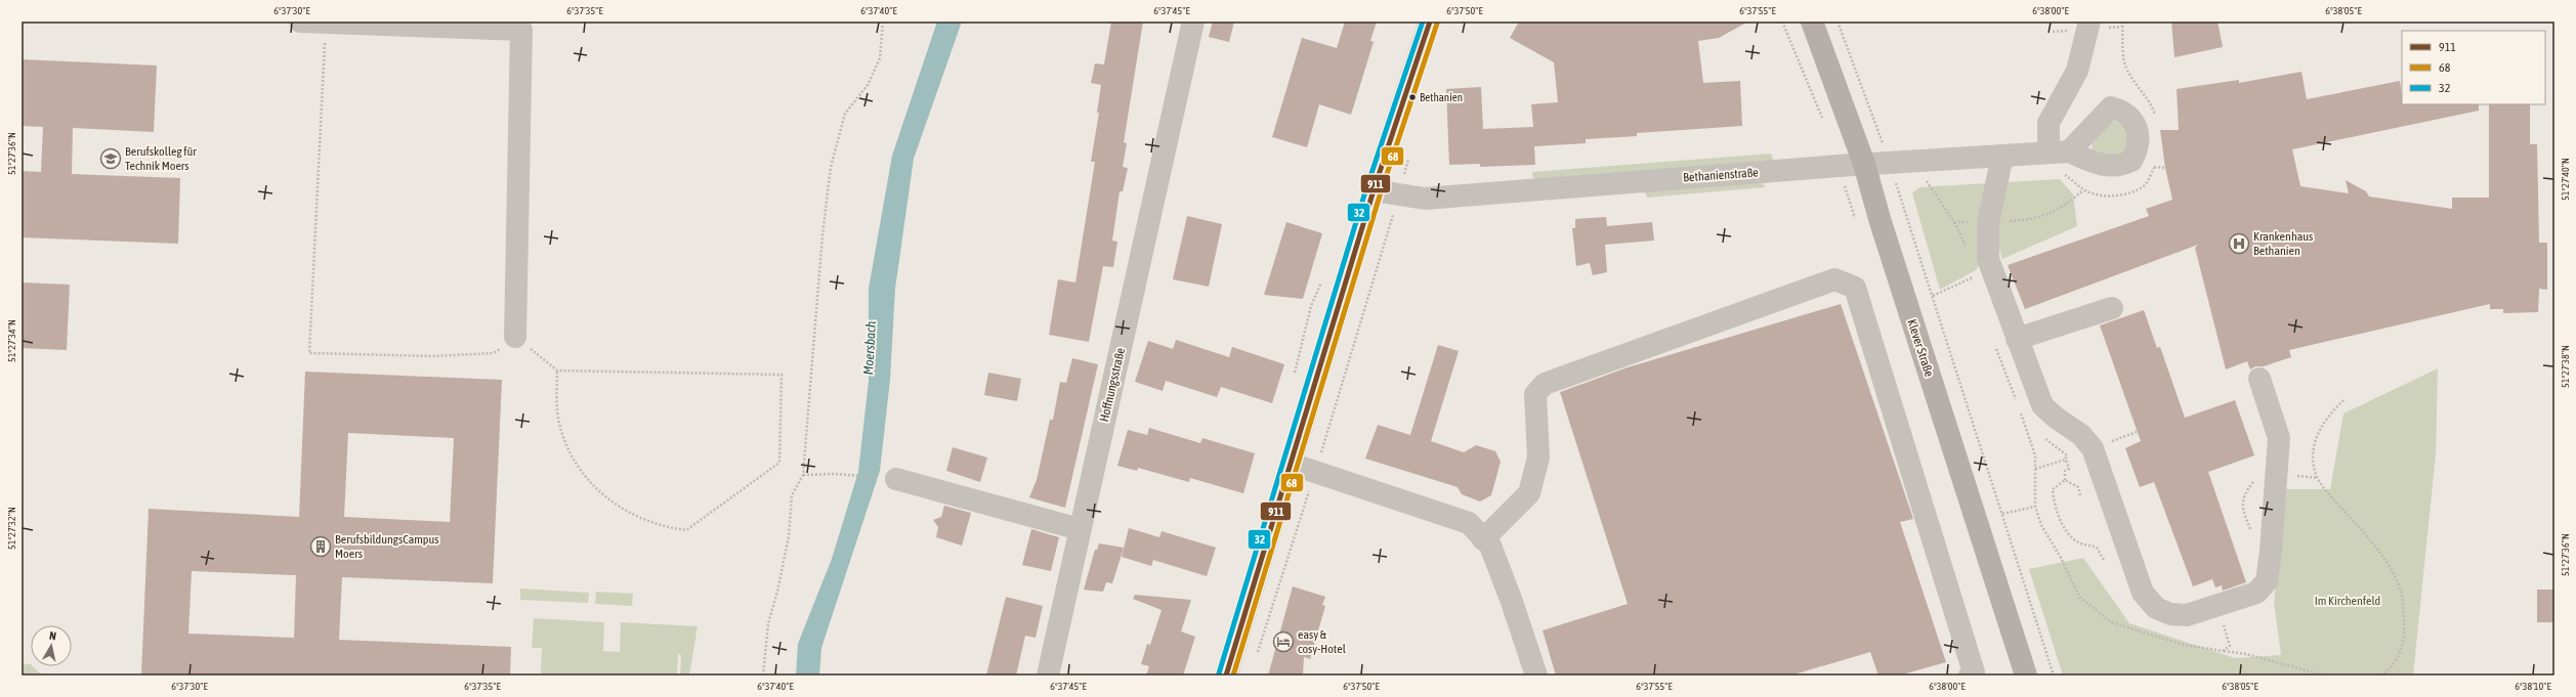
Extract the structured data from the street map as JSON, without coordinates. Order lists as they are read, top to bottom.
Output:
{
  "streets": {
    "main road": ["Klever Straße"],
    "street": ["Bethanienstraße", "Hoffnungsstraße"]
  },
  "crossings": [
    ["Bethanienstraße", "Klever Straße"]
  ],
  "water": ["Moersbach"],
  "parks": ["Im Kirchenfeld"],
  "places": {
    "other": ["Bethanien"],
    "school or university": ["Berufskolleg für Technik Moers"],
    "hospital": ["Krankenhaus Bethanien"],
    "building": ["BerufsbildungsCampus Moers"],
    "hotel": ["easy & cosy-Hotel"]
  },
  "lines": ["transit line 911", "transit line 32", "transit line 68"],
  "legend": ["911", "68", "32"],
  "north": "top",
  "coordinates": [
    "6°37'30\"E",
    "6°37'35\"E",
    "6°37'40\"E",
    "6°37'45\"E",
    "6°37'50\"E",
    "6°37'55\"E",
    "6°38'00\"E",
    "6°38'05\"E",
    "51°27'36\"N",
    "51°27'40\"N",
    "51°27'34\"N",
    "51°27'38\"N",
    "51°27'32\"N",
    "6°38'10\"E"
  ]
}
